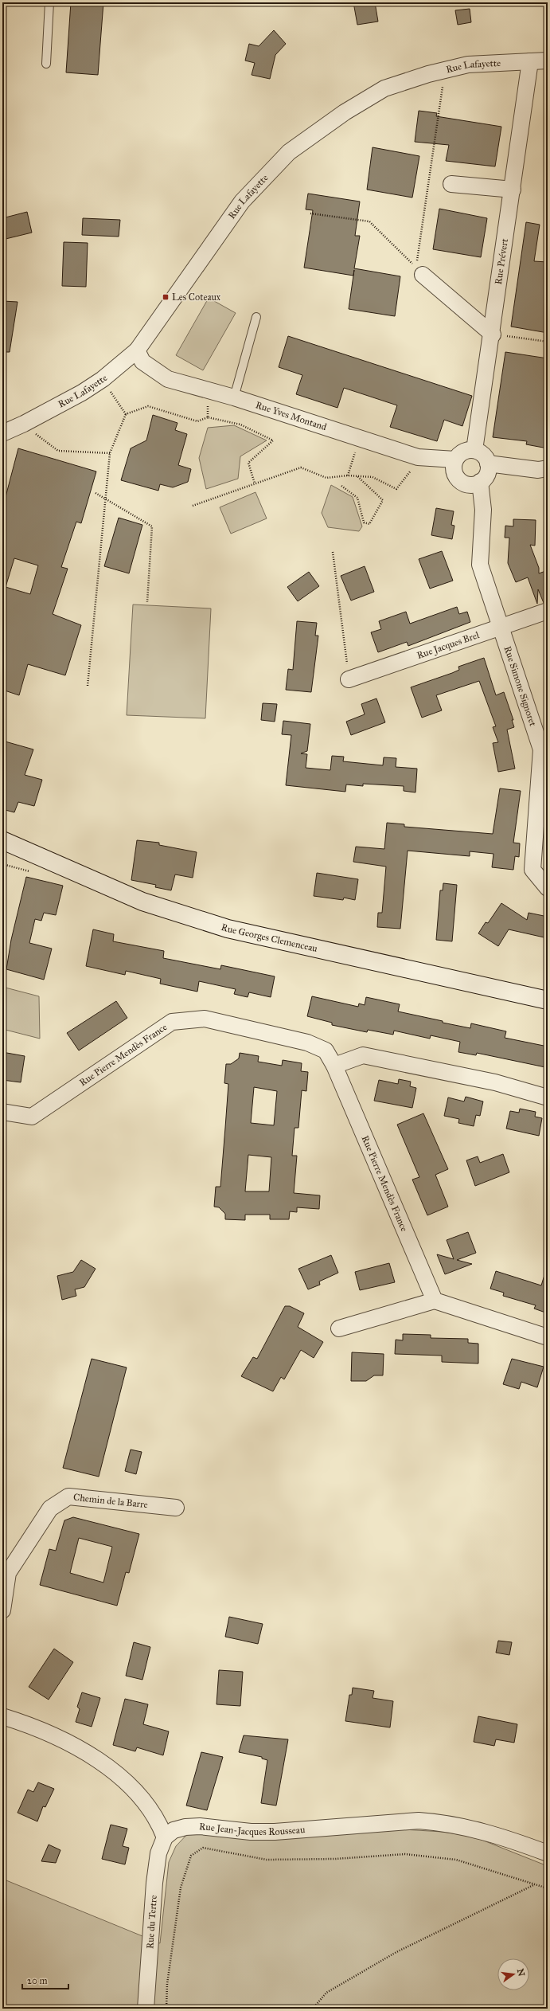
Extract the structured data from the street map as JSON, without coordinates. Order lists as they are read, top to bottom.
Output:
{
  "streets": {
    "street": [
      "Rue Lafayette",
      "Rue Prévert",
      "Rue Yves Montand",
      "Rue Jacques Brel",
      "Rue Simone Signoret",
      "Rue Georges Clemenceau",
      "Rue Pierre Mendès France",
      "Chemin de la Barre",
      "Rue Jean-Jacques Rousseau",
      "Rue du Tertre"
    ]
  },
  "crossings": [
    ["Rue Lafayette", "Rue Prévert"],
    ["Rue Lafayette", "Rue Yves Montand"],
    ["Rue Prévert", "Rue Yves Montand"],
    ["Rue Prévert", "Rue Simone Signoret"],
    ["Rue Yves Montand", "Rue Simone Signoret"],
    ["Rue Jacques Brel", "Rue Simone Signoret"],
    ["Rue Jean-Jacques Rousseau", "Rue du Tertre"]
  ],
  "places": {
    "transit": ["Les Coteaux"]
  },
  "scale_bar": "20 m",
  "north": "right"
}
